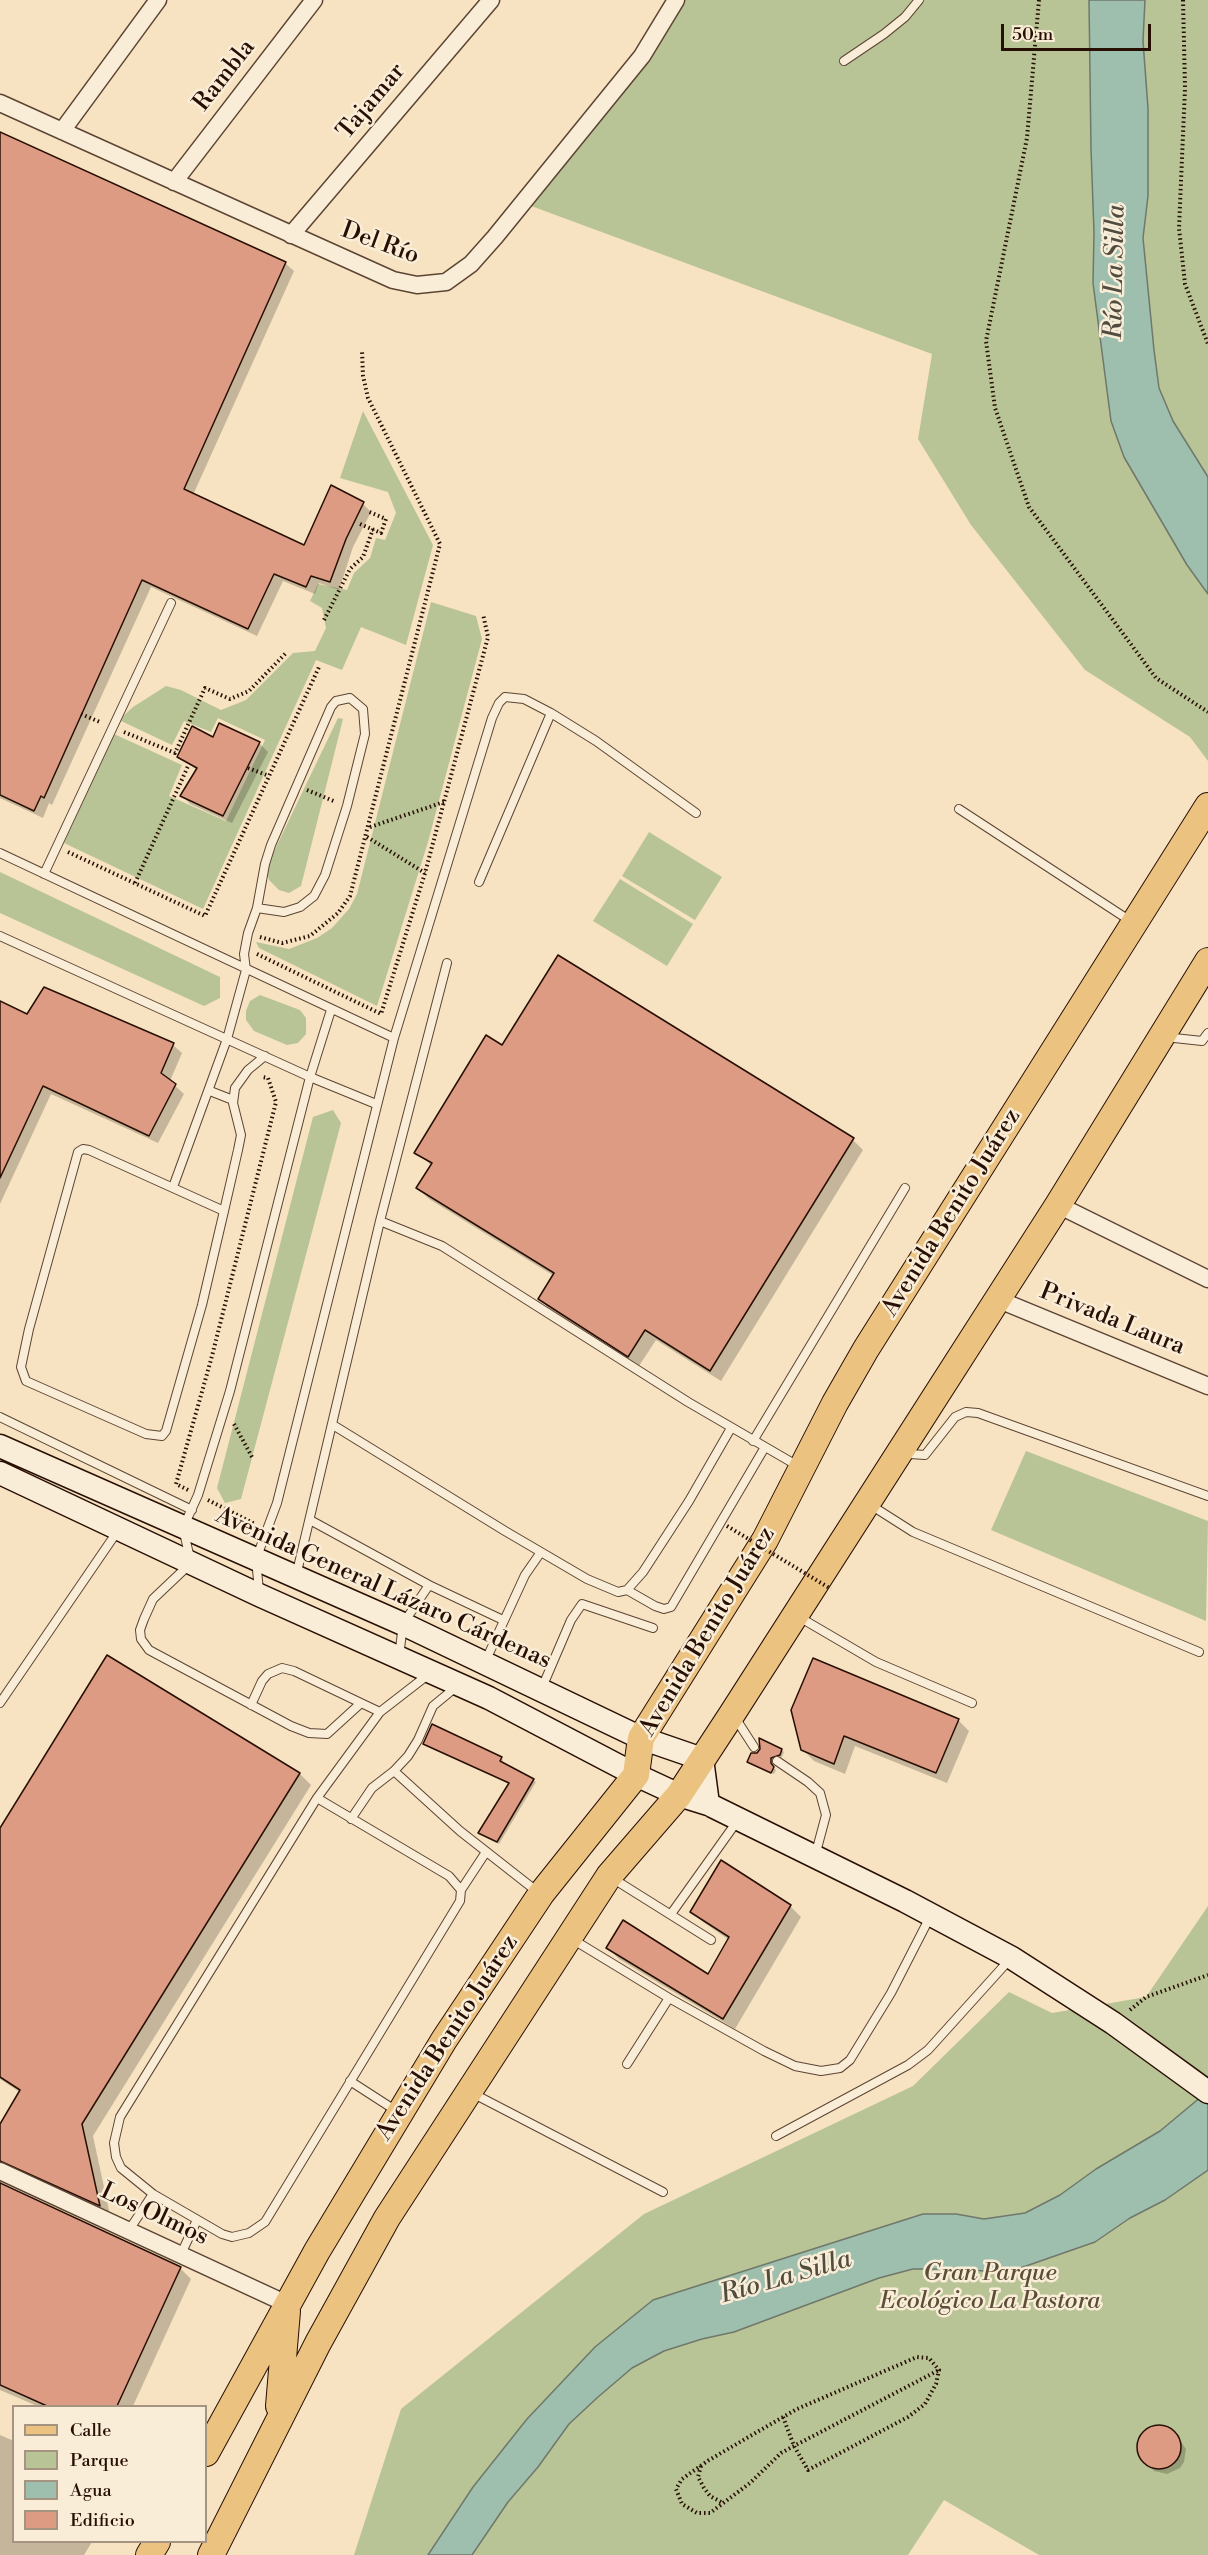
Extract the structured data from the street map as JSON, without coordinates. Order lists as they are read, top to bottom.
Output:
{
  "streets": {
    "main road": ["Avenida Benito Juárez"],
    "street": [
      "Rambla",
      "Tajamar",
      "Del Río",
      "Privada Laura",
      "Avenida General Lázaro Cárdenas",
      "Los Olmos"
    ]
  },
  "crossings": [
    ["Rambla", "Del Río"],
    ["Tajamar", "Del Río"],
    ["Avenida Benito Juárez", "Privada Laura"],
    ["Avenida Benito Juárez", "Avenida General Lázaro Cárdenas"],
    ["Avenida Benito Juárez", "Los Olmos"]
  ],
  "water": ["Río La Silla"],
  "parks": ["Gran Parque Ecológico La Pastora"],
  "legend": [
    "Calle",
    "Parque",
    "Agua",
    "Edificio"
  ],
  "scale_bar": "50 m"
}
